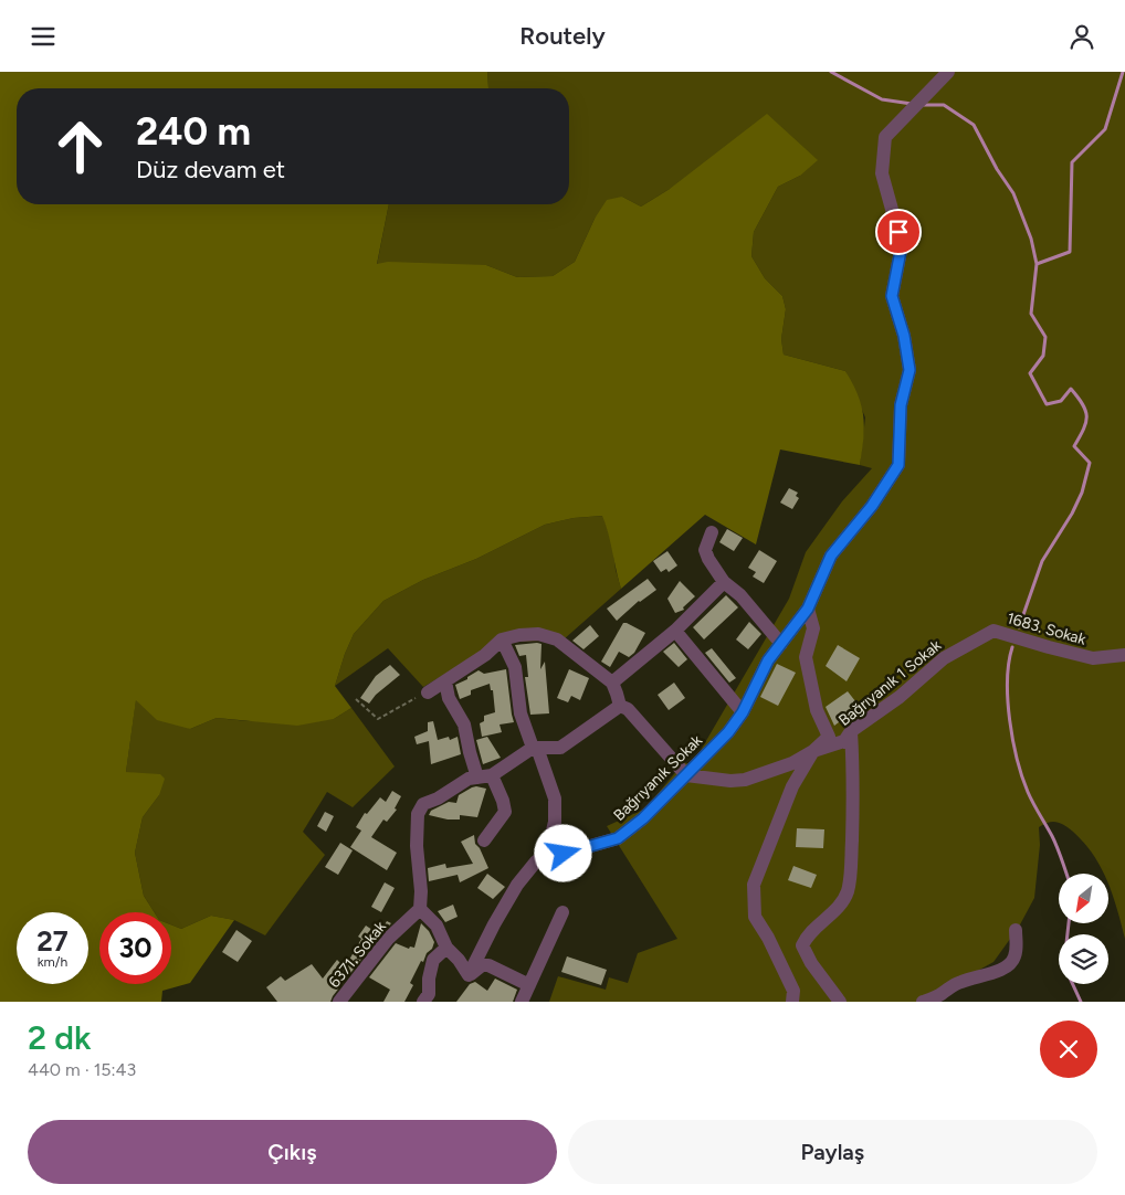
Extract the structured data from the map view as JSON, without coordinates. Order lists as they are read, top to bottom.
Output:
{
  "streets": {
    "street": [
      "1683. Sokak",
      "Bağrıyanık 1 Sokak",
      "Bağrıyanık Sokak",
      "6371. Sokak"
    ]
  },
  "crossings": [
    ["1683. Sokak", "Bağrıyanık 1 Sokak"],
    ["Bağrıyanık 1 Sokak", "Bağrıyanık Sokak"]
  ],
  "north": "bottom left",
  "page": {
    "header": "Routely",
    "turn": ["240 m", "Düz devam et"],
    "speed": "27 km/h",
    "limit": "30",
    "heading": ["2 dk", "440 m · 15:43"],
    "buttons": ["Çıkış", "Paylaş"]
  }
}
